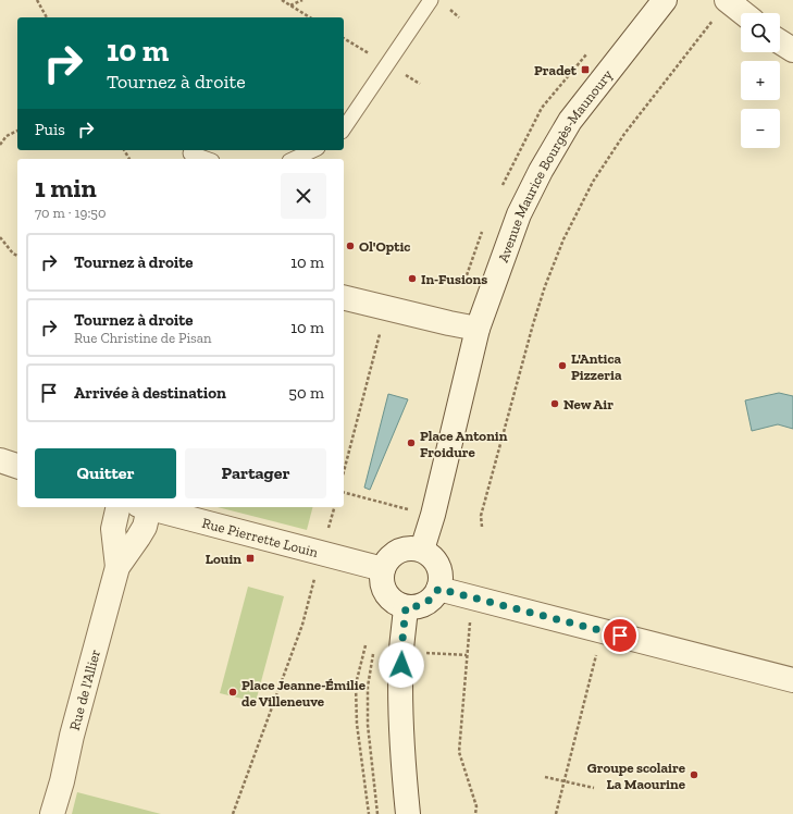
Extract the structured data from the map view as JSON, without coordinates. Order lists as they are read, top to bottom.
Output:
{
  "streets": {
    "street": ["Avenue Maurice Bourgès-Maunoury", "Rue Pierrette Louin", "Rue de l'Allier"]
  },
  "crossings": [
    ["Avenue Maurice Bourgès-Maunoury", "Rue Pierrette Louin"],
    ["Rue Pierrette Louin", "Rue de l'Allier"]
  ],
  "places": {
    "transit": ["Pradet", "Louin"],
    "other": [
      "Ol'Optic",
      "In-Fusions",
      "L'Antica Pizzeria",
      "New Air",
      "Place Antonin Froidure",
      "Place Jeanne-Émilie de Villeneuve",
      "Groupe scolaire La Maourine"
    ]
  },
  "page": {
    "map_buttons": ["+", "−"],
    "turn": ["10 m", "Tournez à droite"],
    "then": "Puis",
    "heading": ["1 min", "70 m · 19:50"],
    "list": [
      {
        "name": "Tournez à droite",
        "value": "10 m"
      },
      {
        "name": "Tournez à droite",
        "note": "Rue Christine de Pisan",
        "value": "10 m"
      },
      {
        "name": "Arrivée à destination",
        "value": "50 m"
      }
    ],
    "buttons": ["Quitter", "Partager"]
  }
}
